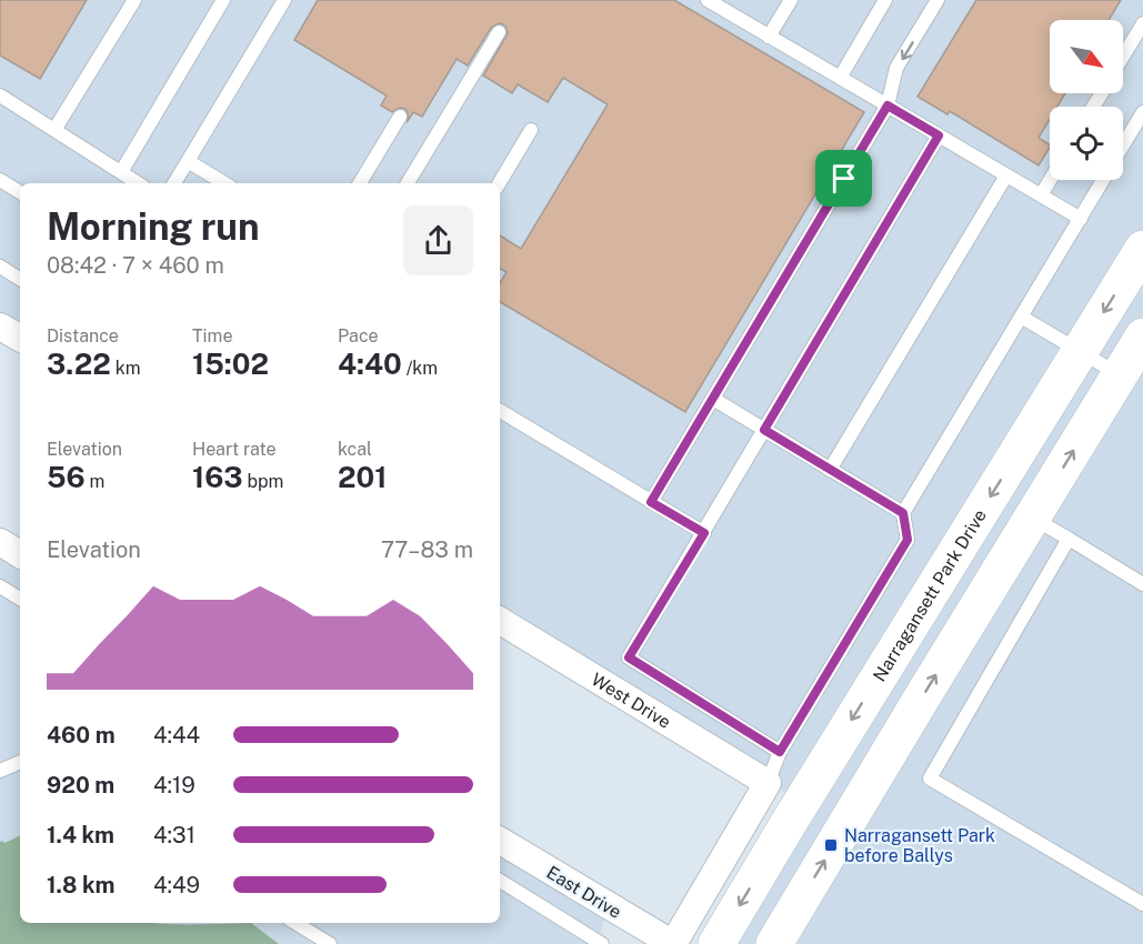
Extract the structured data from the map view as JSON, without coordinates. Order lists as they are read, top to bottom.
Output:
{
  "streets": {
    "street": ["Narragansett Park Drive", "West Drive", "East Drive"]
  },
  "places": {
    "transit": ["Narragansett Park before Ballys"]
  },
  "north": "bottom right",
  "page": {
    "heading": ["Morning run", "08:42 · 7 × 460 m"],
    "stats": [
      ["Distance", "3.22 km"],
      ["Time", "15:02"],
      ["Pace", "4:40 /km"],
      ["Elevation", "56 m"],
      ["Heart rate", "163 bpm"],
      ["kcal", "201"]
    ],
    "chart": ["Elevation", "77–83 m"],
    "list": [
      {
        "name": "460 m",
        "note": "4:44"
      },
      {
        "name": "920 m",
        "note": "4:19"
      },
      {
        "name": "1.4 km",
        "note": "4:31"
      },
      {
        "name": "1.8 km",
        "note": "4:49"
      }
    ]
  }
}
